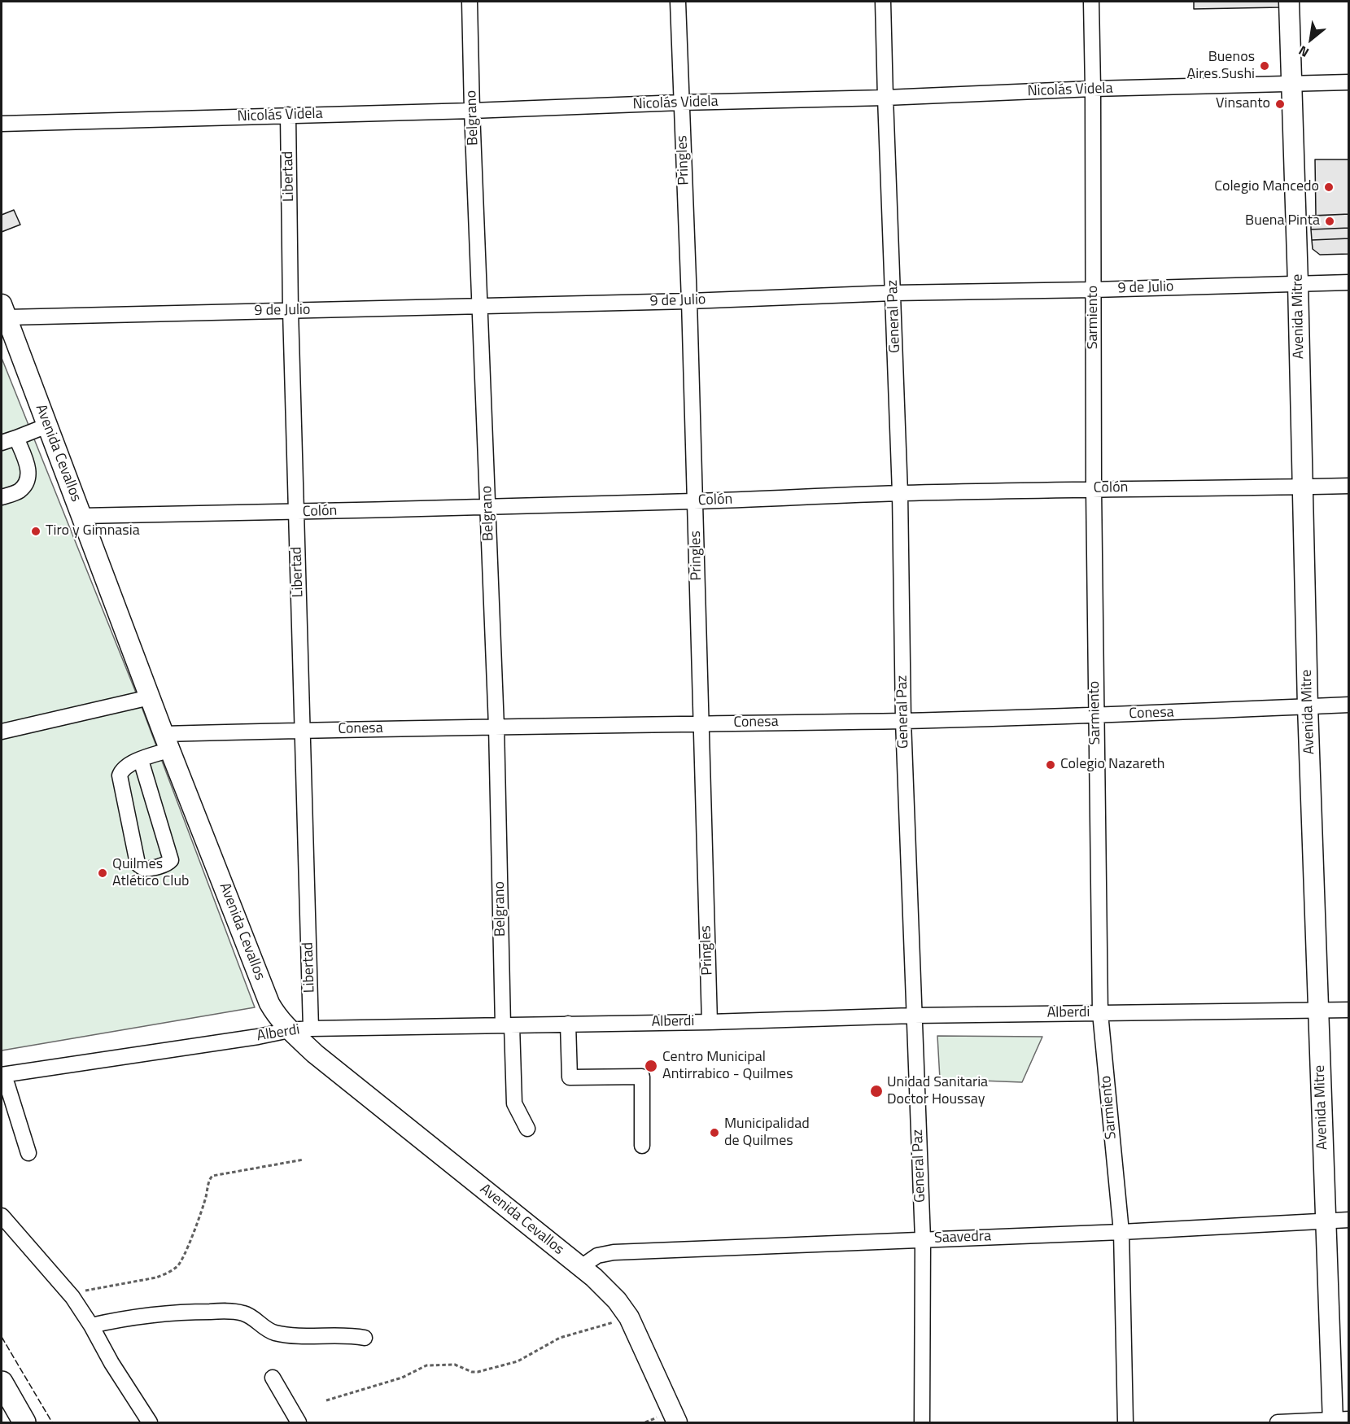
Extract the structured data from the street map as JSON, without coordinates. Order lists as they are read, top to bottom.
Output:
{
  "streets": {
    "main road": ["Avenida Mitre", "Avenida Cevallos"],
    "street": [
      "Nicolás Videla",
      "Belgrano",
      "Pringles",
      "Libertad",
      "9 de Julio",
      "General Paz",
      "Sarmiento",
      "Colón",
      "Conesa",
      "Alberdi",
      "Saavedra"
    ]
  },
  "crossings": [
    ["Nicolás Videla", "Belgrano"],
    ["Nicolás Videla", "Pringles"],
    ["Nicolás Videla", "Libertad"],
    ["Nicolás Videla", "General Paz"],
    ["Nicolás Videla", "Avenida Mitre"],
    ["Nicolás Videla", "Sarmiento"],
    ["Belgrano", "9 de Julio"],
    ["Belgrano", "Colón"],
    ["Belgrano", "Conesa"],
    ["Belgrano", "Alberdi"],
    ["Pringles", "9 de Julio"],
    ["Pringles", "Colón"],
    ["Pringles", "Conesa"],
    ["Pringles", "Alberdi"],
    ["Libertad", "9 de Julio"],
    ["Libertad", "Colón"],
    ["Libertad", "Conesa"],
    ["Libertad", "Alberdi"],
    ["9 de Julio", "General Paz"],
    ["9 de Julio", "Avenida Mitre"],
    ["9 de Julio", "Sarmiento"],
    ["9 de Julio", "Avenida Cevallos"],
    ["General Paz", "Colón"],
    ["General Paz", "Conesa"],
    ["General Paz", "Alberdi"],
    ["General Paz", "Saavedra"],
    ["Avenida Mitre", "Colón"],
    ["Avenida Mitre", "Conesa"],
    ["Avenida Mitre", "Alberdi"],
    ["Avenida Mitre", "Saavedra"],
    ["Sarmiento", "Colón"],
    ["Sarmiento", "Conesa"],
    ["Sarmiento", "Alberdi"],
    ["Sarmiento", "Saavedra"],
    ["Avenida Cevallos", "Colón"],
    ["Avenida Cevallos", "Conesa"],
    ["Avenida Cevallos", "Alberdi"],
    ["Avenida Cevallos", "Saavedra"]
  ],
  "places": [
    "Buenos Aires Sushi",
    "Vinsanto",
    "Colegio Mancedo",
    "Buena Pinta",
    "Tiro y Gimnasia",
    "Colegio Nazareth",
    "Quilmes Atlético Club",
    "Centro Municipal Antirrabico - Quilmes",
    "Unidad Sanitaria Doctor Houssay",
    "Municipalidad de Quilmes"
  ],
  "north": "bottom left"
}
